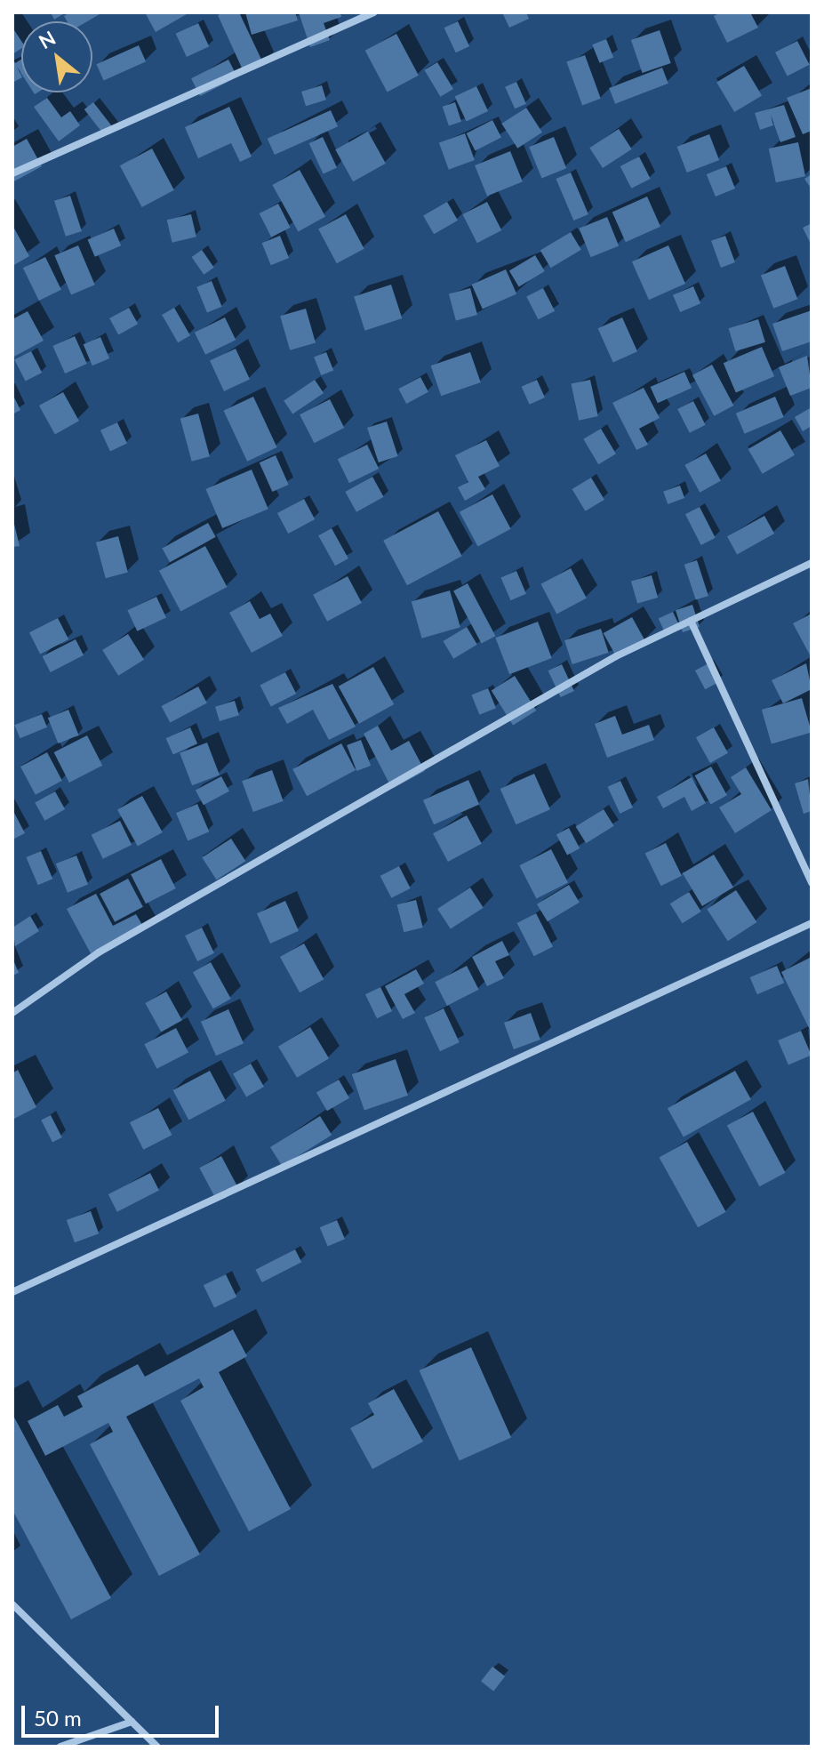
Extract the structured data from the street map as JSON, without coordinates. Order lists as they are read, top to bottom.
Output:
{
  "scale_bar": "50 m",
  "north": "top left"
}
